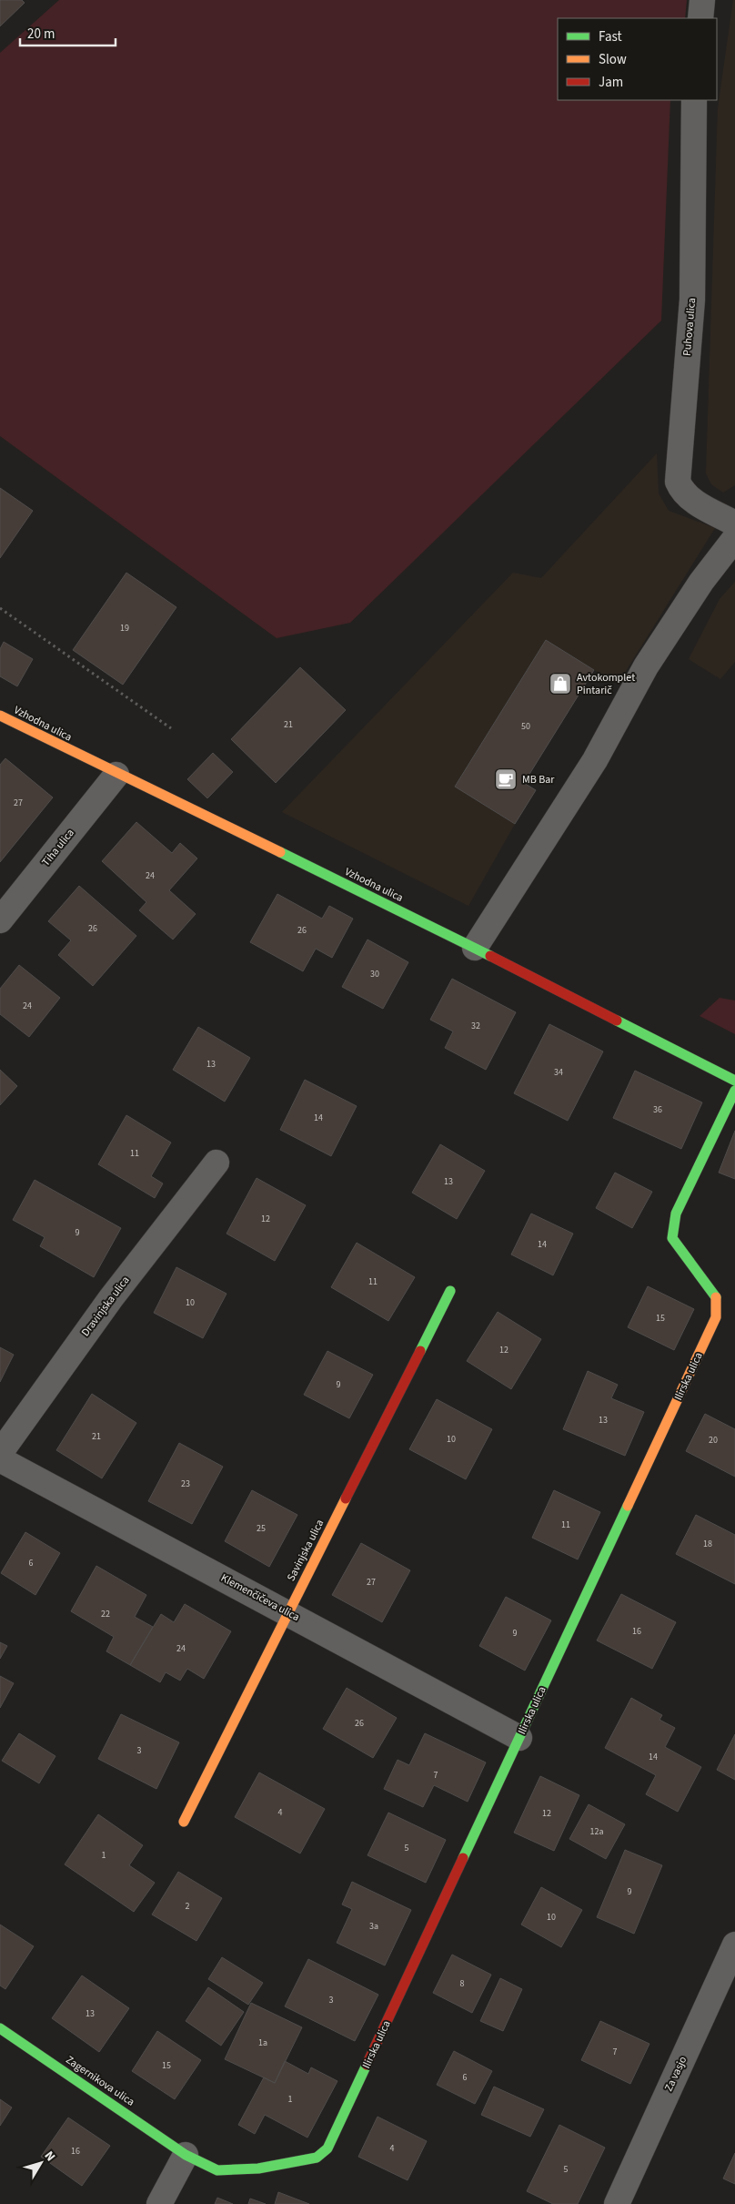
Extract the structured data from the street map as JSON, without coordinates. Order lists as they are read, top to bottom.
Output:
{
  "streets": {
    "street": [
      "Puhova ulica",
      "Vzhodna ulica",
      "Tiha ulica",
      "Dravinjska ulica",
      "Ilirska ulica",
      "Savinjska ulica",
      "Klemenčičeva ulica",
      "Za vasjo",
      "Zagernikova ulica"
    ]
  },
  "crossings": [
    ["Vzhodna ulica", "Tiha ulica"],
    ["Ilirska ulica", "Klemenčičeva ulica"],
    ["Ilirska ulica", "Zagernikova ulica"],
    ["Savinjska ulica", "Klemenčičeva ulica"]
  ],
  "places": {
    "shop": ["Avtokomplet Pintarič"],
    "cafe": ["MB Bar"]
  },
  "house_numbers": [
    "19",
    "21",
    "50",
    "27",
    "24",
    "26",
    "26",
    "30",
    "24",
    "32",
    "13",
    "34",
    "36",
    "14",
    "11",
    "13",
    "12",
    "9",
    "14",
    "11",
    "10",
    "15",
    "12",
    "9",
    "13",
    "21",
    "10",
    "20",
    "23",
    "11",
    "25",
    "18",
    "6",
    "27",
    "22",
    "16",
    "9",
    "24",
    "26",
    "3",
    "14",
    "7",
    "4",
    "12",
    "12a",
    "5",
    "1",
    "9",
    "2",
    "10",
    "3a",
    "8",
    "3",
    "13",
    "1a",
    "7",
    "15",
    "6",
    "1",
    "4",
    "16",
    "5"
  ],
  "legend": ["Fast", "Slow", "Jam"],
  "scale_bar": "20 m",
  "north": "top right"
}
